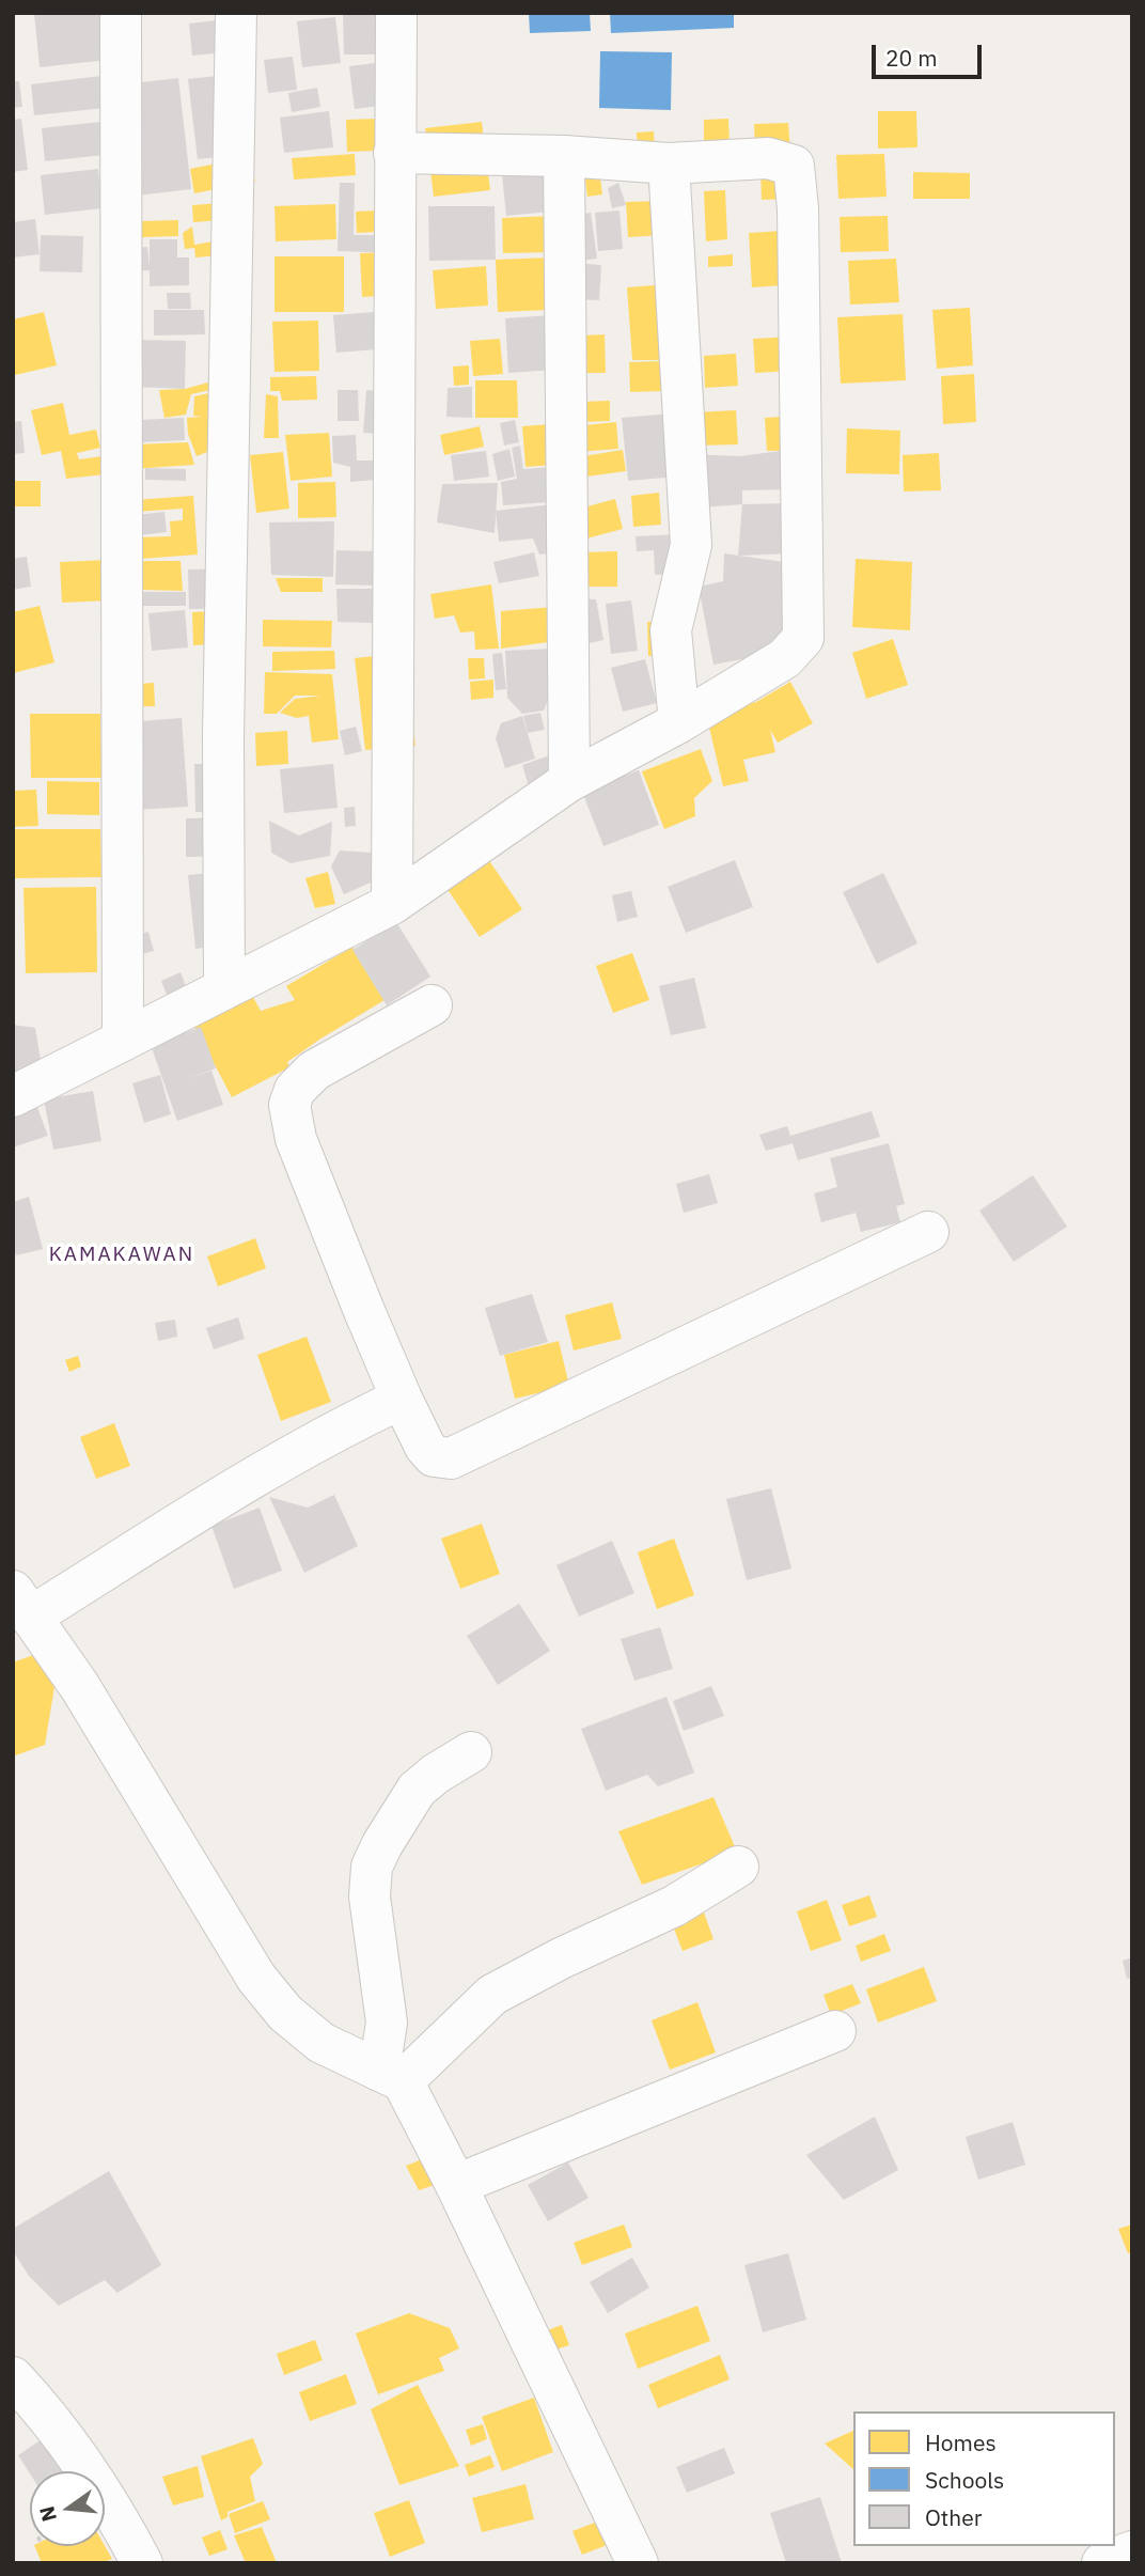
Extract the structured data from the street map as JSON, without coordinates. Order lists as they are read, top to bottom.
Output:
{
  "districts": ["KAMAKAWAN"],
  "legend": ["Homes", "Schools", "Other"],
  "scale_bar": "20 m",
  "north": "left"
}
